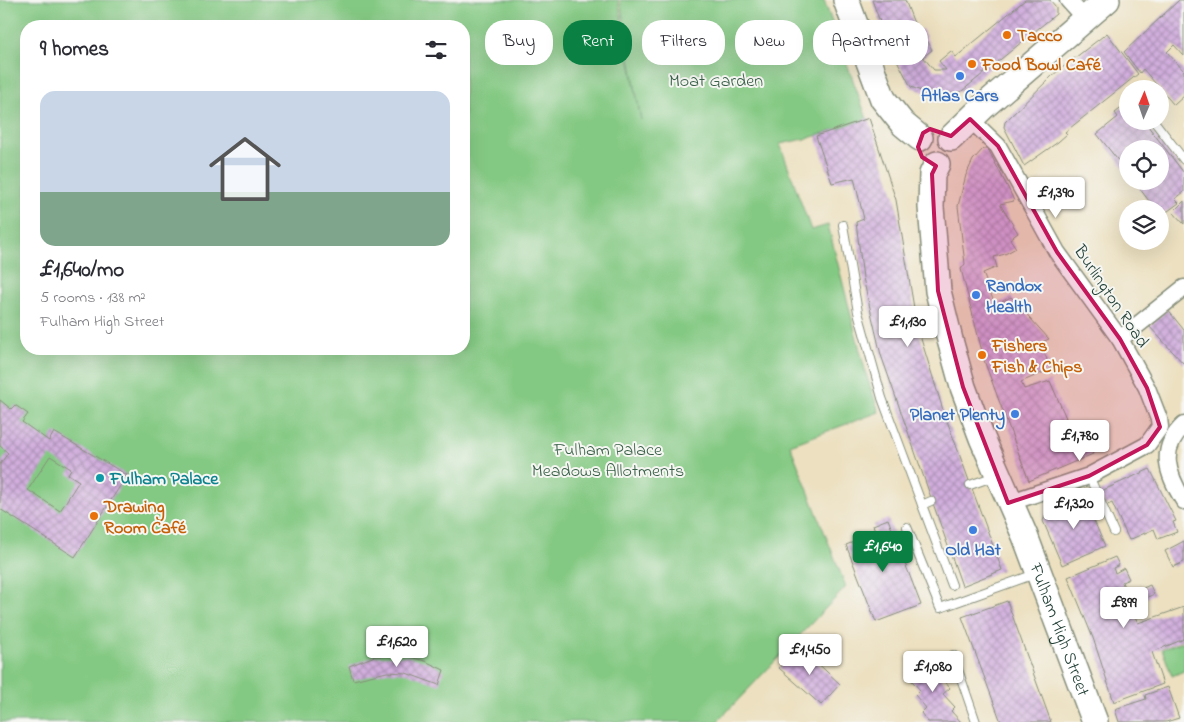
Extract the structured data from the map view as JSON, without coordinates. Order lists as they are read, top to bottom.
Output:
{
  "streets": {
    "main road": ["Fulham High Street"],
    "street": ["Burlington Road"]
  },
  "parks": ["Moat Garden", "Fulham Palace Meadows Allotments"],
  "places": [
    "Tacco",
    "Food Bowl Café",
    "Atlas Cars",
    "Randox Health",
    "Fishers Fish & Chips",
    "Planet Plenty",
    "Fulham Palace",
    "Drawing Room Café",
    "Old Hat"
  ],
  "north": "top",
  "page": {
    "chip": [
      "Buy",
      "Rent",
      "Filters",
      "New",
      "Apartment"
    ],
    "heading": "9 homes",
    "list": [
      {
        "name": "£1,640/mo",
        "note": "5 rooms · 138 m² · Fulham High Street"
      }
    ],
    "price": [
      "£1,390",
      "£1,130",
      "£1,780",
      "£1,320",
      "£1,640",
      "£899",
      "£1,620",
      "£1,450",
      "£1,080"
    ]
  }
}
